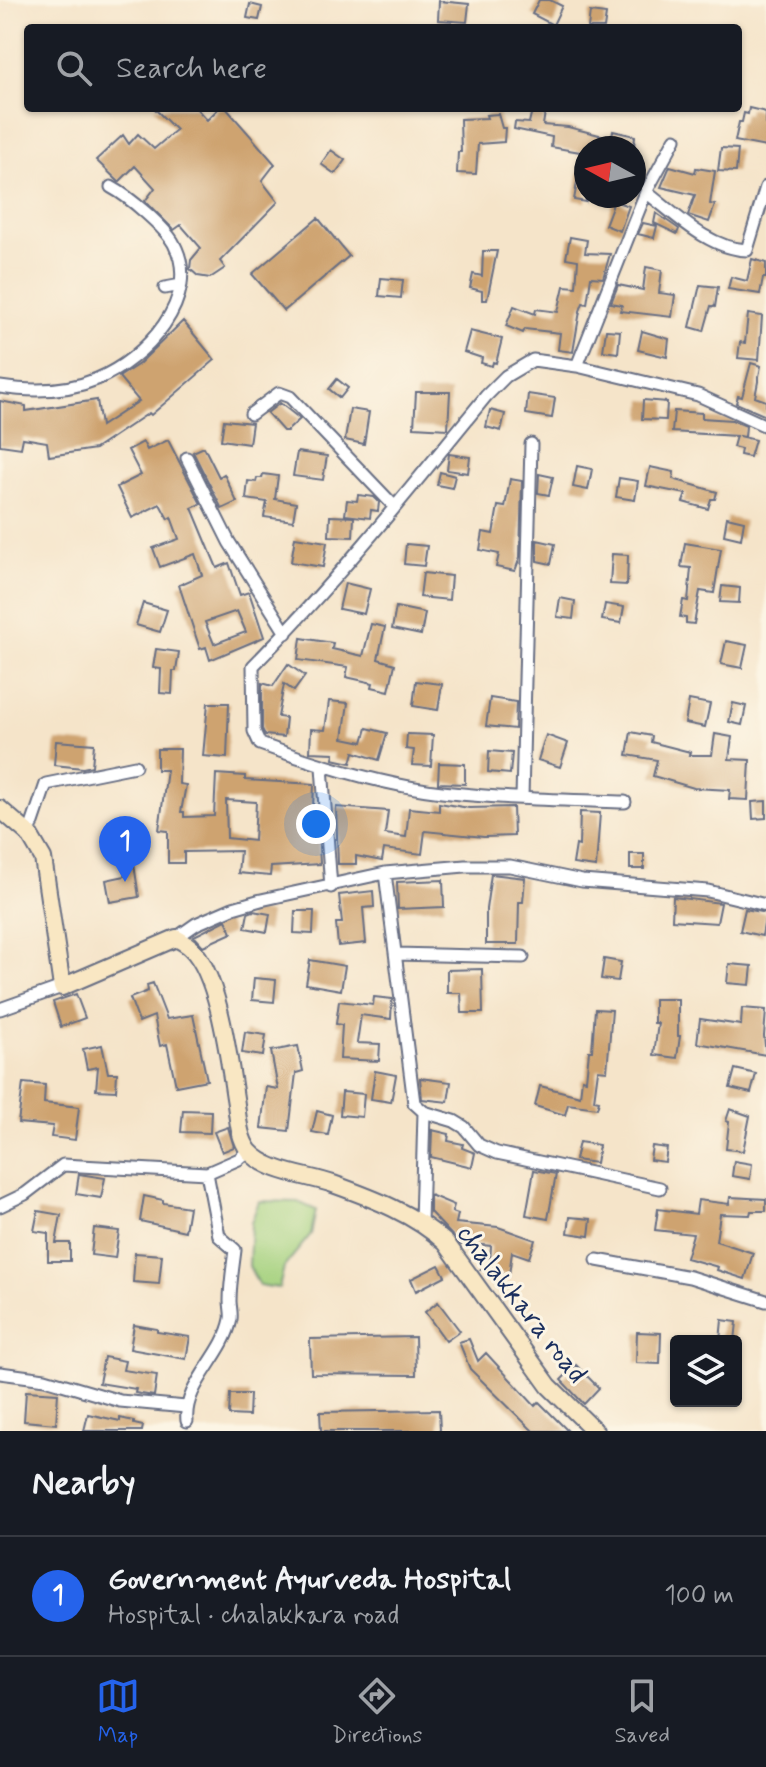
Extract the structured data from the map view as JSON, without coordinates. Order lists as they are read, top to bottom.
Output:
{
  "streets": {
    "main road": ["chalakkara road"]
  },
  "north": "left",
  "page": {
    "search": "Search here",
    "pins": "1",
    "heading": "Nearby",
    "list": [
      {
        "mark": "1",
        "name": "Government Ayurveda Hospital",
        "note": "Hospital · chalakkara road",
        "value": "100 m"
      }
    ],
    "nav": ["Map", "Directions", "Saved"]
  }
}
